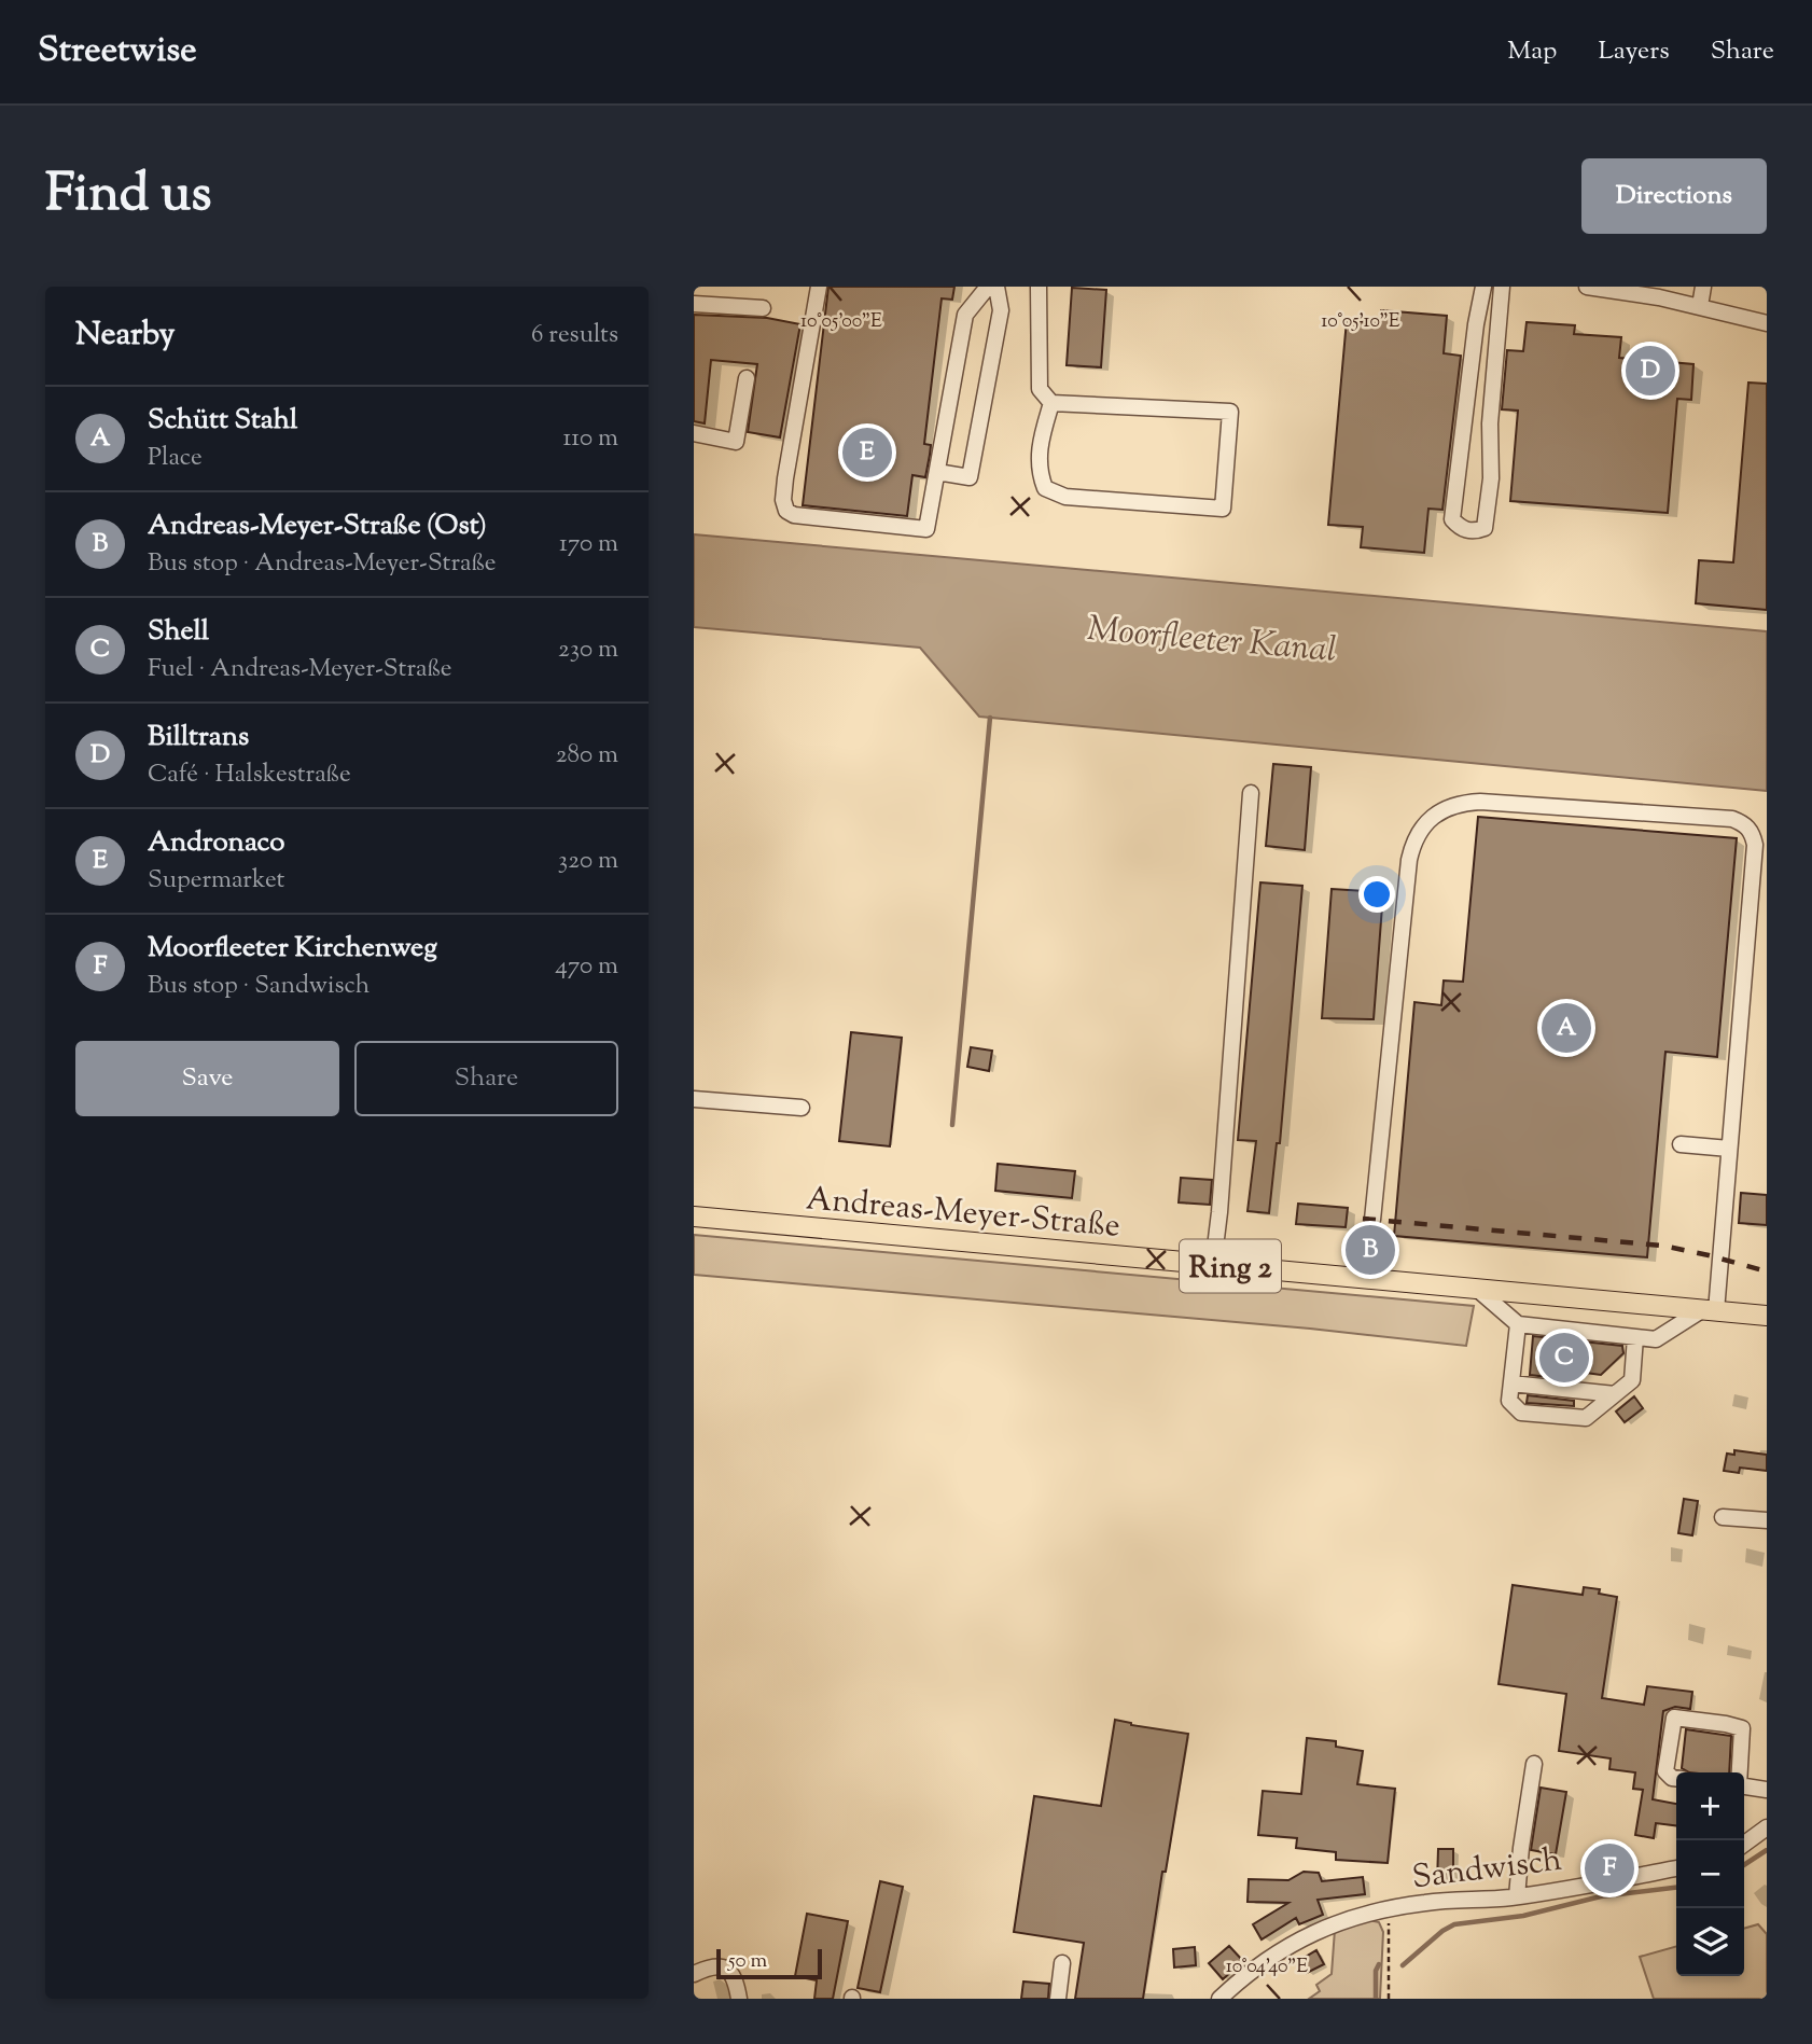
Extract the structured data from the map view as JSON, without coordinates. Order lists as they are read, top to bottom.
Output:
{
  "streets": {
    "main road": ["Andreas-Meyer-Straße", "Ring 2"],
    "street": ["Sandwisch"]
  },
  "water": ["Moorfleeter Kanal"],
  "scale_bar": "50 m",
  "page": {
    "header": "Streetwise",
    "nav": ["Map", "Layers", "Share"],
    "title": "Find us",
    "buttons": [
      "Directions",
      ["Save", "Share"]
    ],
    "heading": ["Nearby", "6 results"],
    "pins": [
      "D",
      "E",
      "A",
      "B",
      "C",
      "F"
    ],
    "list": [
      {
        "mark": "A",
        "name": "Schütt Stahl",
        "note": "Place",
        "value": "110 m"
      },
      {
        "mark": "B",
        "name": "Andreas-Meyer-Straße (Ost)",
        "note": "Bus stop · Andreas-Meyer-Straße",
        "value": "170 m"
      },
      {
        "mark": "C",
        "name": "Shell",
        "note": "Fuel · Andreas-Meyer-Straße",
        "value": "230 m"
      },
      {
        "mark": "D",
        "name": "Billtrans",
        "note": "Café · Halskestraße",
        "value": "280 m"
      },
      {
        "mark": "E",
        "name": "Andronaco",
        "note": "Supermarket",
        "value": "320 m"
      },
      {
        "mark": "F",
        "name": "Moorfleeter Kirchenweg",
        "note": "Bus stop · Sandwisch",
        "value": "470 m"
      }
    ],
    "map_buttons": ["+", "−"],
    "scale": "50 m"
  },
  "coordinates": ["10°05'00\"E", "10°05'10\"E", "10°04'40\"E"]
}
